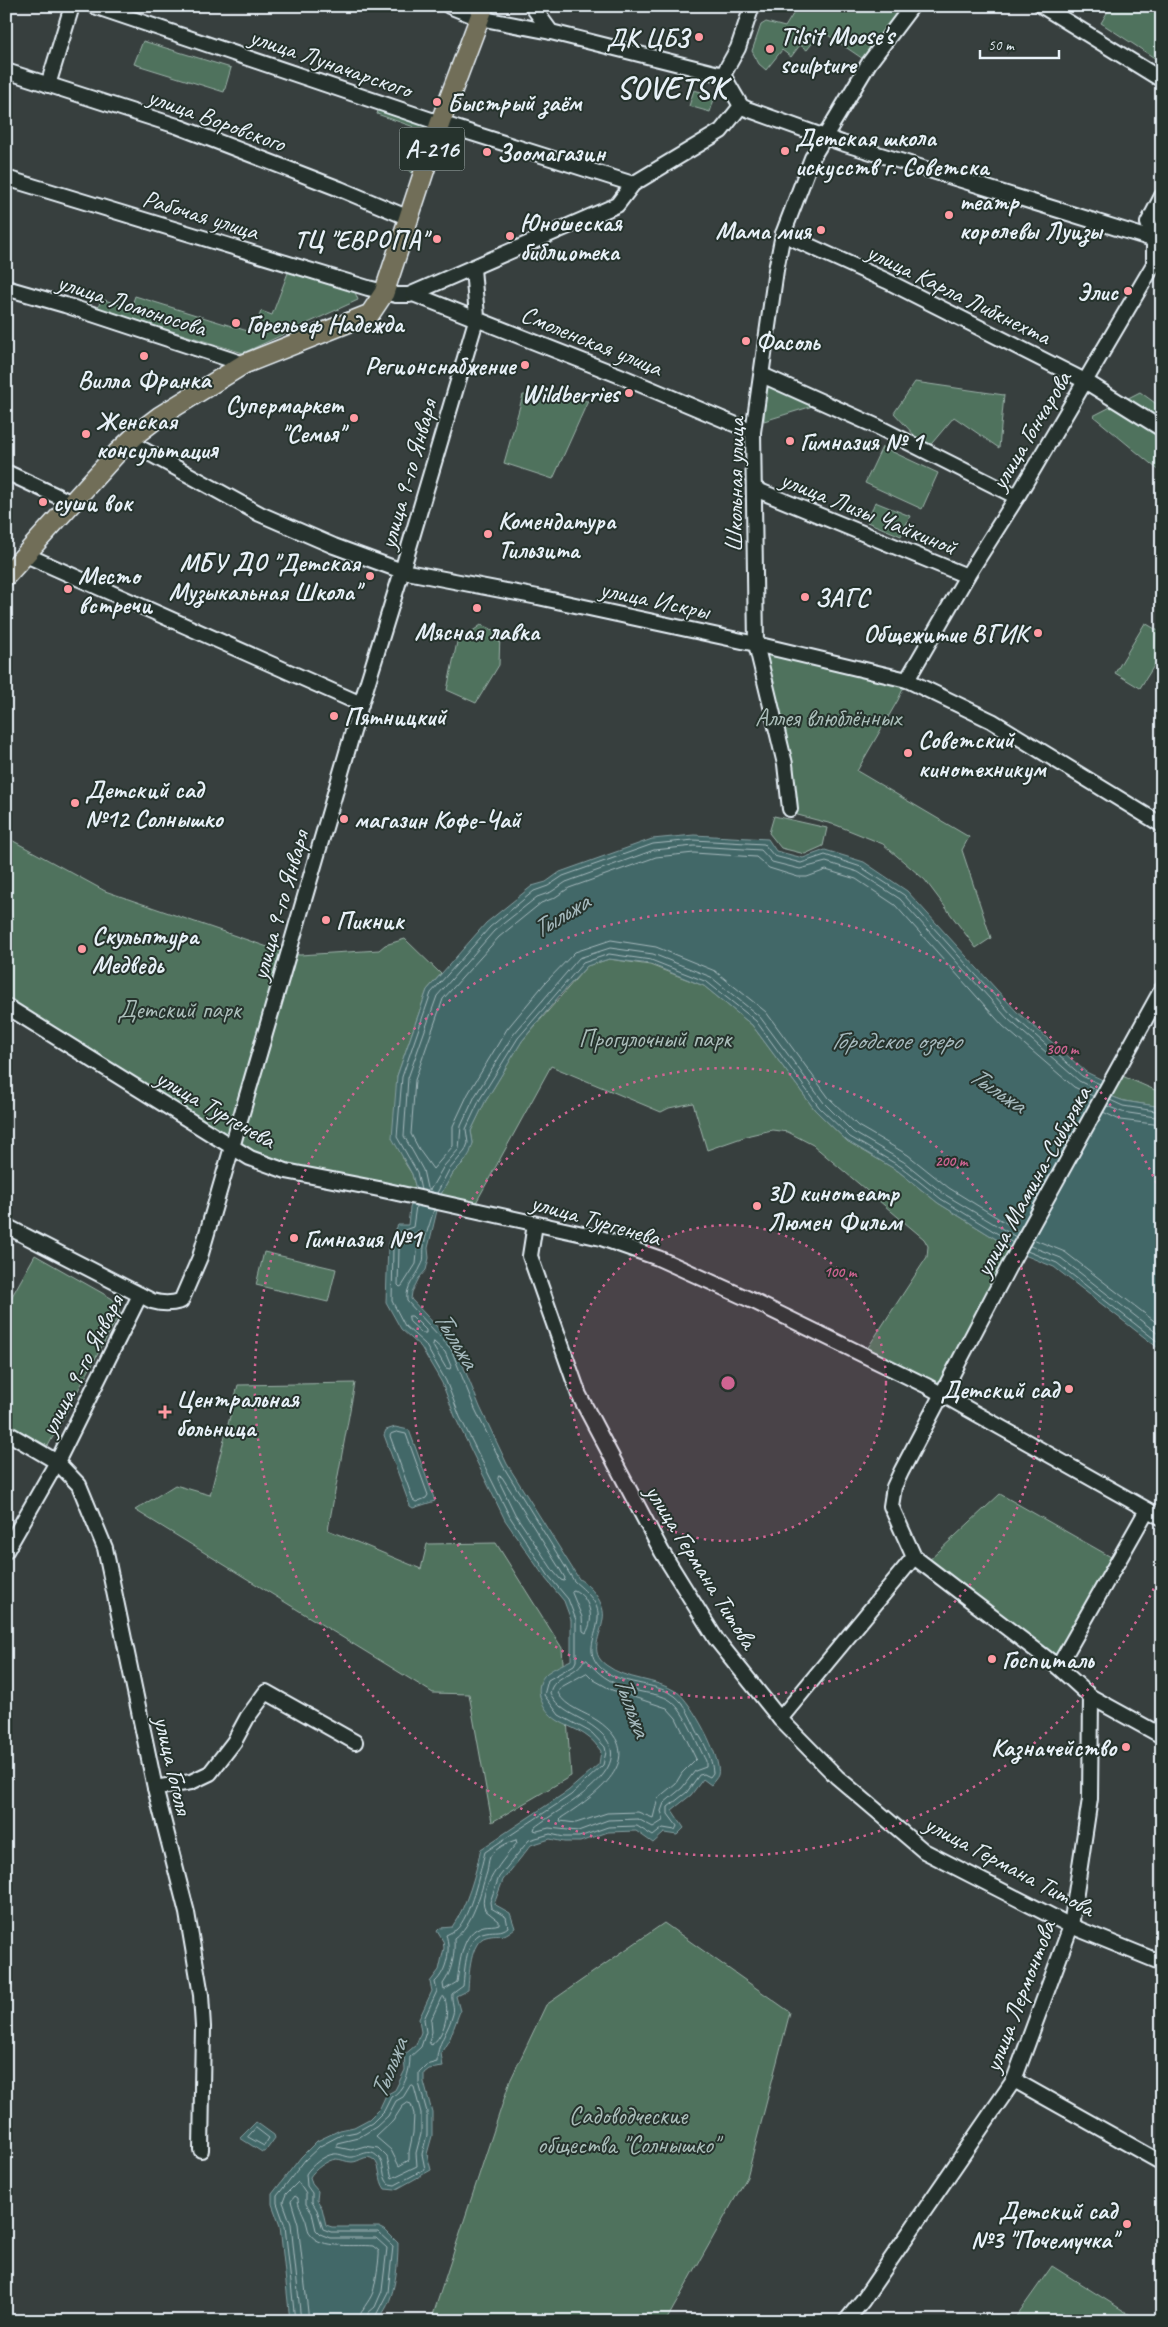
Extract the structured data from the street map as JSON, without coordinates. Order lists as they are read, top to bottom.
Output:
{
  "streets": {
    "main road": ["А-216"],
    "street": [
      "улица Луначарского",
      "улица Воровского",
      "Рабочая улица",
      "улица Карла Либкнехта",
      "улица Ломоносова",
      "Смоленская улица",
      "улица Гончарова",
      "улица 9-го Января",
      "Школьная улица",
      "улица Лизы Чайкиной",
      "улица Искры",
      "улица Тургенева",
      "улица Мамина-Сибиряка",
      "улица Германа Титова",
      "улица Гоголя",
      "улица Лермонтова"
    ]
  },
  "crossings": [
    ["улица Луначарского", "А-216"],
    ["улица Воровского", "А-216"],
    ["А-216", "Рабочая улица"],
    ["Рабочая улица", "Смоленская улица"],
    ["улица Карла Либкнехта", "улица Гончарова"],
    ["улица Карла Либкнехта", "Школьная улица"],
    ["Смоленская улица", "улица 9-го Января"],
    ["Смоленская улица", "Школьная улица"],
    ["улица Гончарова", "улица Лизы Чайкиной"],
    ["улица Гончарова", "улица Искры"],
    ["улица 9-го Января", "улица Искры"],
    ["улица 9-го Января", "улица Тургенева"],
    ["улица 9-го Января", "улица Гоголя"],
    ["Школьная улица", "улица Лизы Чайкиной"],
    ["Школьная улица", "улица Искры"],
    ["улица Тургенева", "улица Мамина-Сибиряка"],
    ["улица Тургенева", "улица Германа Титова"],
    ["улица Германа Титова", "улица Лермонтова"]
  ],
  "districts": ["SOVETSK"],
  "water": ["Тыльжа", "Городское озеро"],
  "parks": [
    "Аллея влюблённых",
    "Детский парк",
    "Прогулочный парк",
    "Садоводческие общества \"Солнышко\""
  ],
  "places": {
    "other": [
      "ДК ЦБЗ",
      "Tilsit Moose's sculpture",
      "Быстрый заём",
      "Детская школа искусств г. Советска",
      "Зоомагазин",
      "театр королевы Луизы",
      "Мама мия",
      "Юношеская библиотека",
      "ТЦ \"ЕВРОПА\"",
      "Элис",
      "Горельеф Надежда",
      "Фасоль",
      "Вилла Франка",
      "Регионснабжение",
      "Wildberries",
      "Супермаркет \"Семья\"",
      "Женская консультация",
      "Гимназия № 1",
      "суши вок",
      "Комендатура Тильзита",
      "МБУ ДО \"Детская Музыкальная Школа\"",
      "Место встречи",
      "ЗАГС",
      "Мясная лавка",
      "Общежитие ВГИК",
      "Пятницкий",
      "Советский кинотехникум",
      "Детский сад №12 Солнышко",
      "магазин Кофе-Чай",
      "Пикник",
      "Скульптура Медведь",
      "3D кинотеатр Люмен Фильм",
      "Гимназия №1",
      "Детский сад",
      "Госпиталь",
      "Казначейство",
      "Детский сад №3 \"Почемучка\""
    ],
    "health": ["Центральная больница"]
  },
  "scale_bar": "50 m",
  "rings": ["300 m", "200 m", "100 m"]
}
